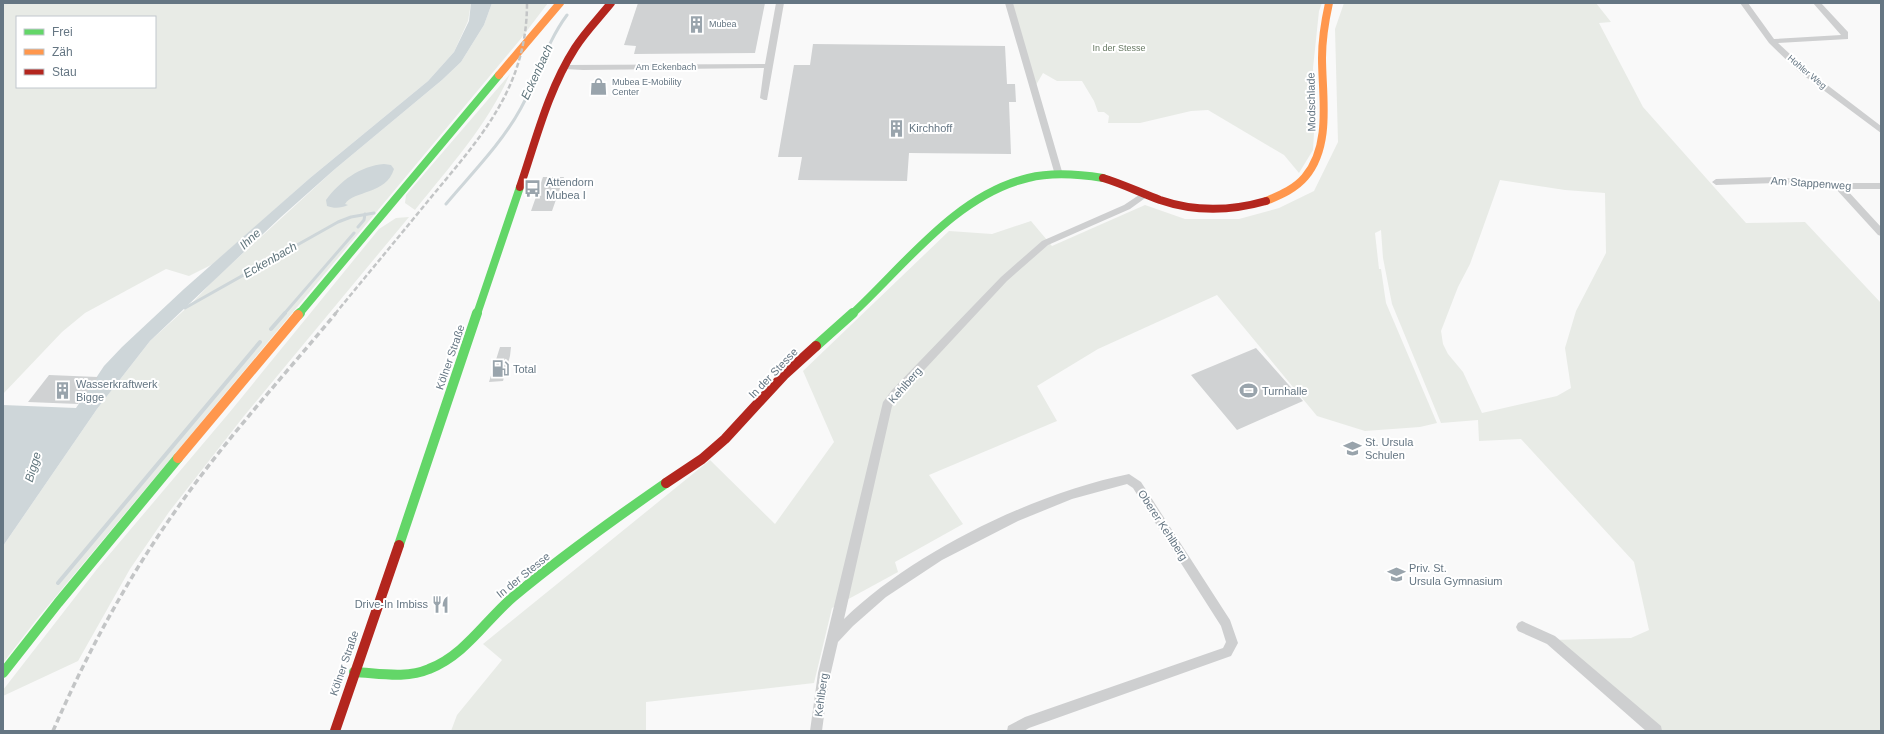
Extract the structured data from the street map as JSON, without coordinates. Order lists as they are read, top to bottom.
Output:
{
  "streets": {
    "street": [
      "Am Eckenbach",
      "Hohler Weg",
      "Modschlade",
      "Am Stappenweg",
      "Kölner Straße",
      "In der Stesse",
      "Kehlberg",
      "Oberer Kehlberg"
    ]
  },
  "crossings": [
    ["Am Eckenbach", "Kölner Straße"],
    ["Modschlade", "In der Stesse"],
    ["Modschlade", "Kehlberg"],
    ["Kölner Straße", "In der Stesse"],
    ["Kehlberg", "Oberer Kehlberg"]
  ],
  "water": ["Eckenbach", "Ihne", "Bigge"],
  "parks": ["In der Stesse"],
  "places": {
    "building": ["Mubea", "Kirchhoff", "Wasserkraftwerk Bigge"],
    "shop": ["Mubea E-Mobility Center"],
    "bus stop": ["Attendorn Mubea I"],
    "fuel station": ["Total"],
    "sports": ["Turnhalle"],
    "school or university": ["St. Ursula Schulen", "Priv. St. Ursula Gymnasium"],
    "restaurant": ["Drive-In Imbiss"]
  },
  "legend": ["Frei", "Zäh", "Stau"]
}
